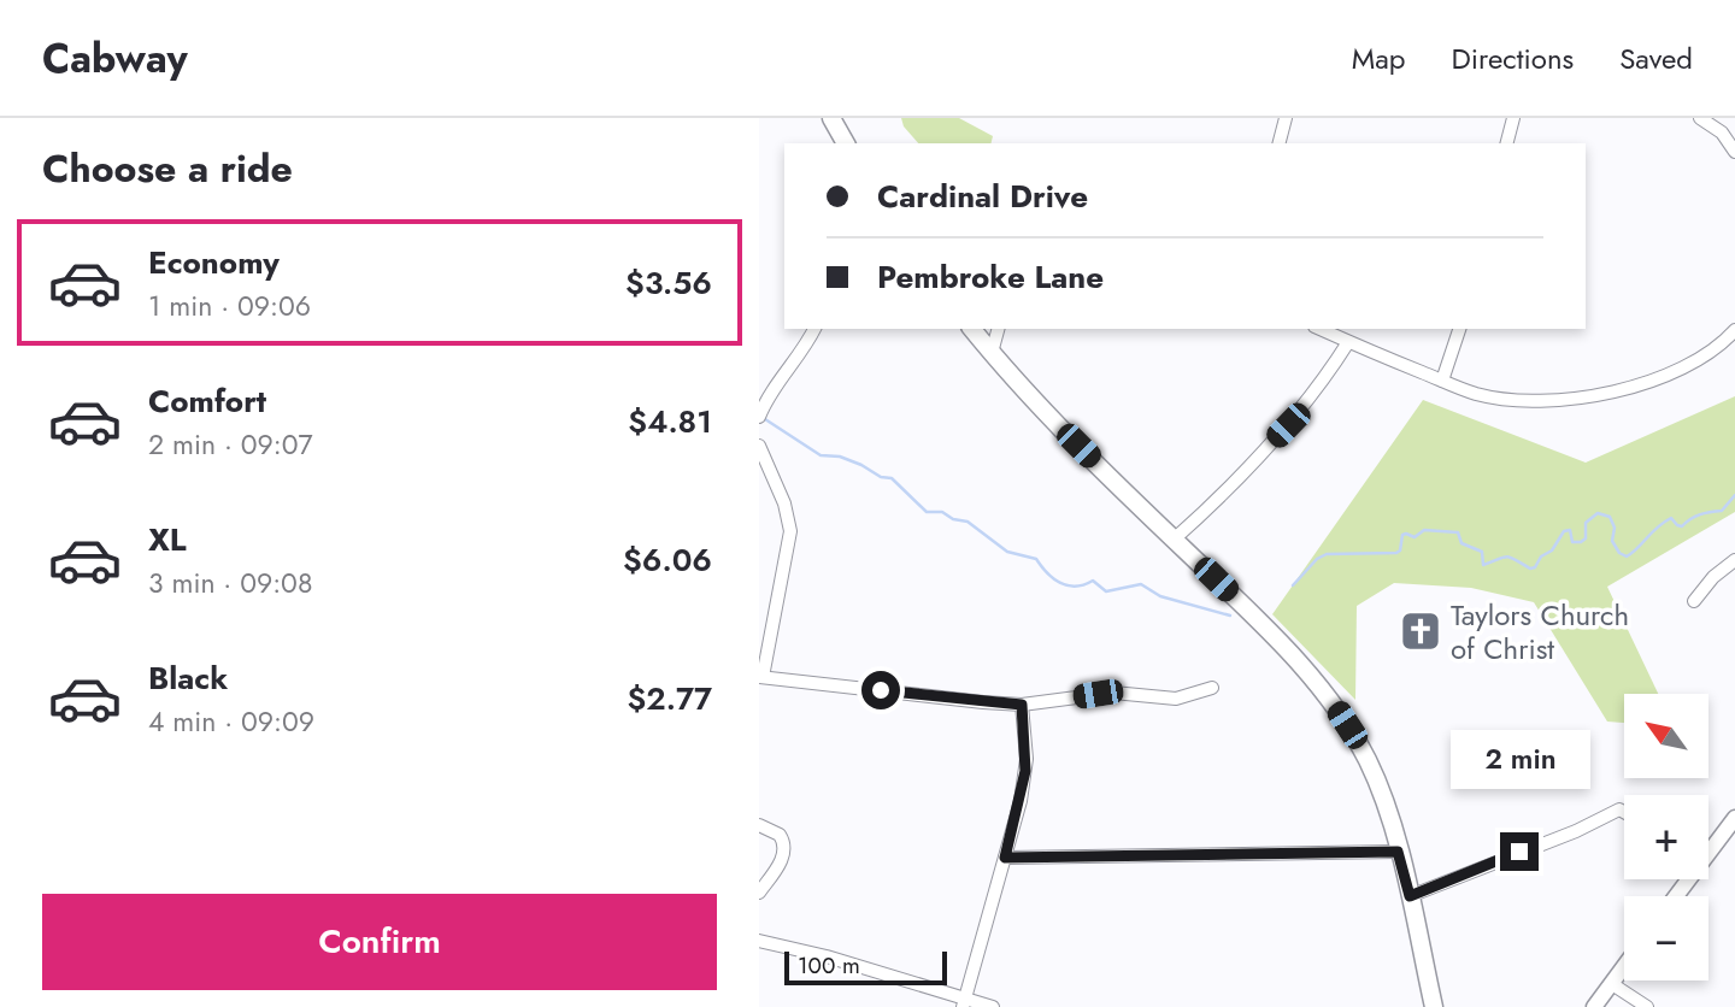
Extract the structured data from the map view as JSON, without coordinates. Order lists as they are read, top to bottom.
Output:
{
  "places": {
    "church": ["Taylors Church of Christ"]
  },
  "scale_bar": "100 m",
  "north": "top left",
  "page": {
    "header": "Cabway",
    "nav": ["Map", "Directions", "Saved"],
    "heading": "Choose a ride",
    "banner": ["Cardinal Drive", "Pembroke Lane"],
    "list": [
      {
        "name": "Economy",
        "note": "1 min · 09:06",
        "value": "$3.56"
      },
      {
        "name": "Comfort",
        "note": "2 min · 09:07",
        "value": "$4.81"
      },
      {
        "name": "XL",
        "note": "3 min · 09:08",
        "value": "$6.06"
      },
      {
        "name": "Black",
        "note": "4 min · 09:09",
        "value": "$2.77"
      }
    ],
    "map_buttons": ["+", "−"],
    "bubble": "2 min",
    "buttons": "Confirm",
    "scale": "100 m"
  }
}
